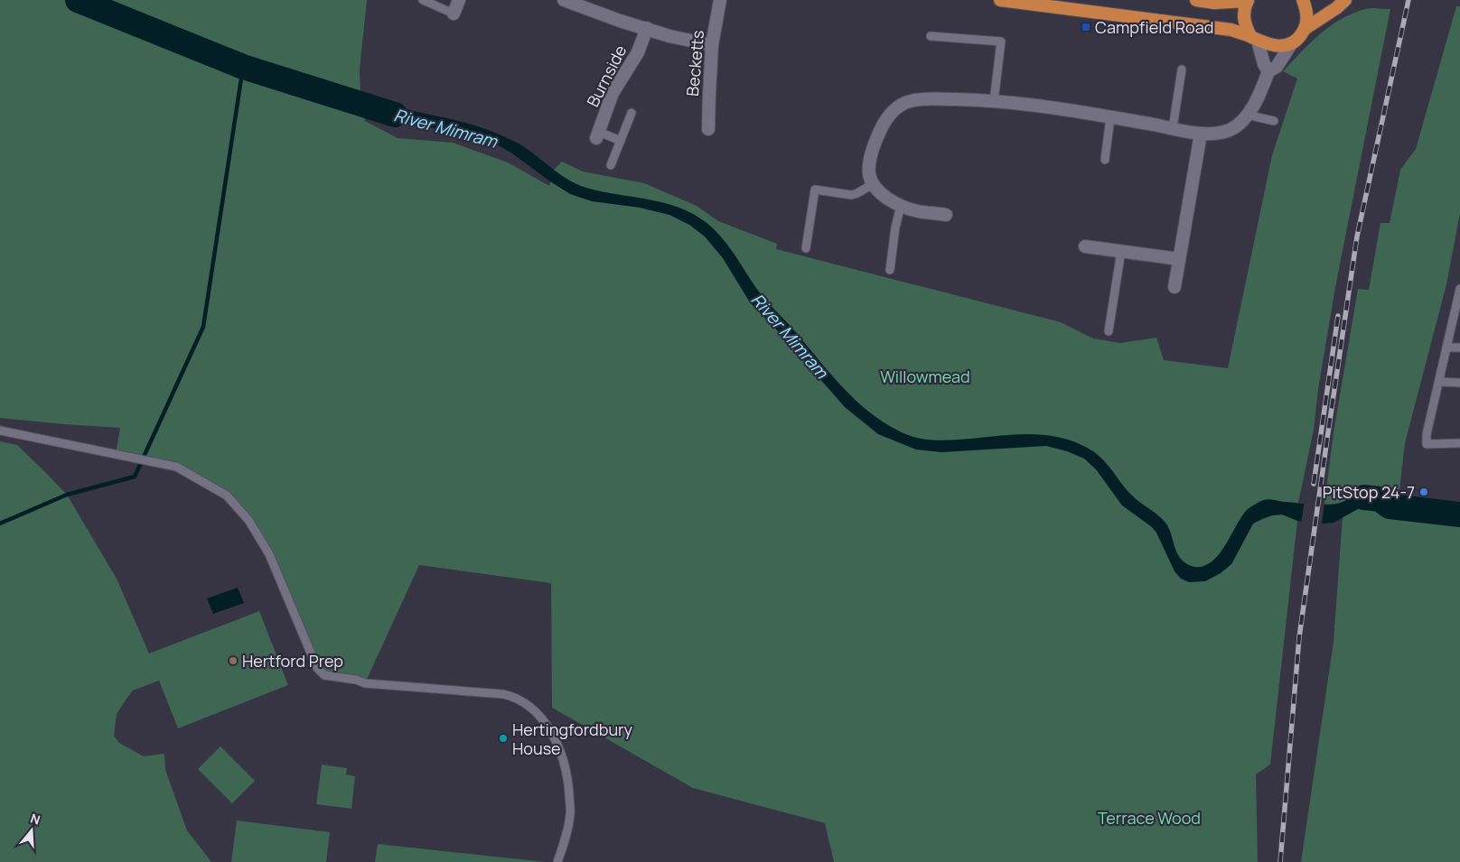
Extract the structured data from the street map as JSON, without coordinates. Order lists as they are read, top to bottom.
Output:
{
  "streets": {
    "street": ["Becketts", "Burnside"]
  },
  "water": ["River Mimram"],
  "parks": ["Willowmead", "Terrace Wood"],
  "places": {
    "transit": ["Campfield Road"],
    "other": ["PitStop 24-7", "Hertford Prep", "Hertingfordbury House"]
  },
  "north": "top"
}
